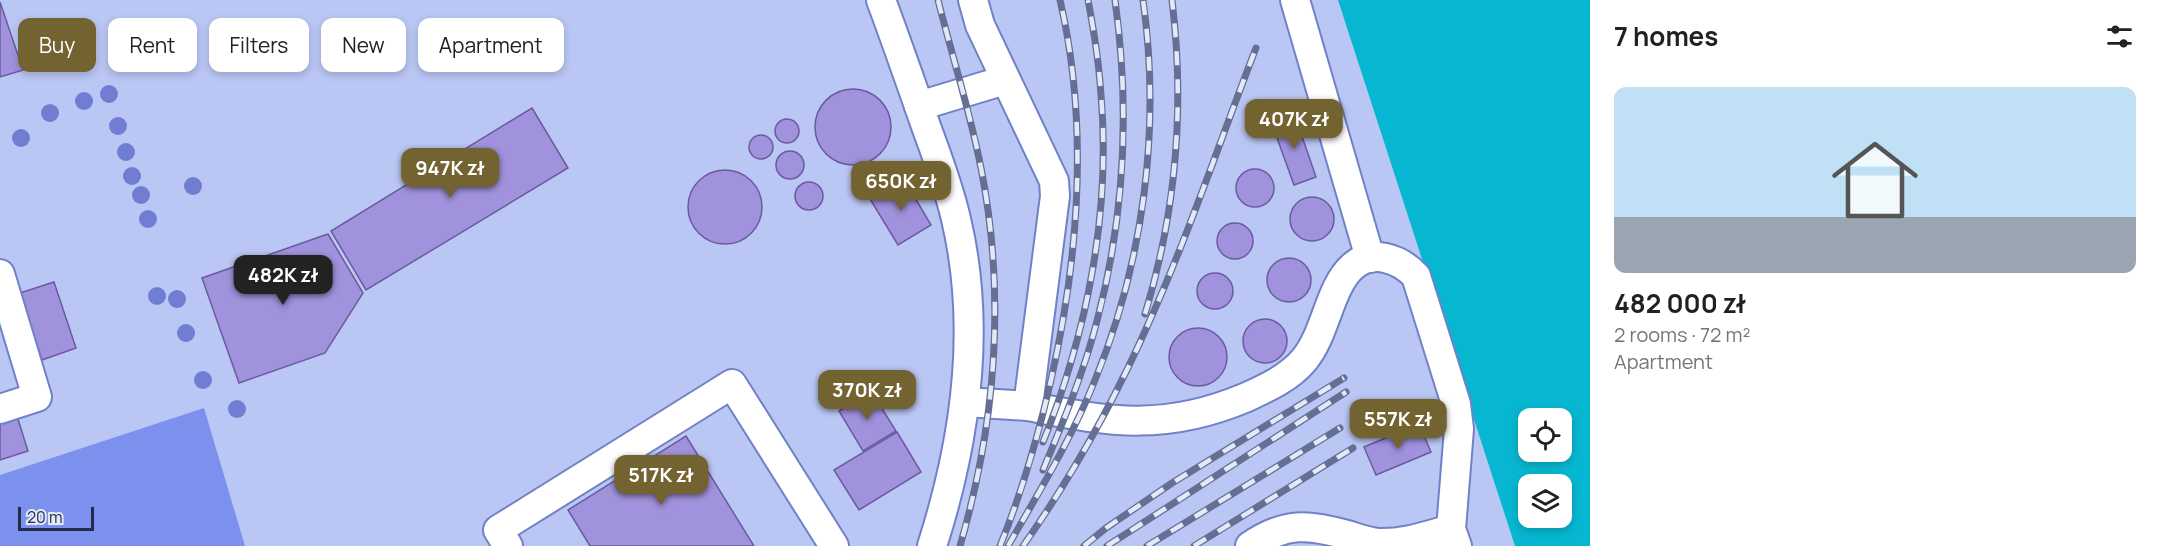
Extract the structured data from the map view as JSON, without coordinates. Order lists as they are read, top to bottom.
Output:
{
  "scale_bar": "20 m",
  "page": {
    "heading": "7 homes",
    "chip": [
      "Buy",
      "Rent",
      "Filters",
      "New",
      "Apartment"
    ],
    "list": [
      {
        "name": "482 000 zł",
        "note": "2 rooms · 72 m² · Apartment"
      }
    ],
    "price": [
      "407K zł",
      "947K zł",
      "650K zł",
      "482K zł",
      "370K zł",
      "557K zł",
      "517K zł"
    ],
    "scale": "20 m"
  }
}
